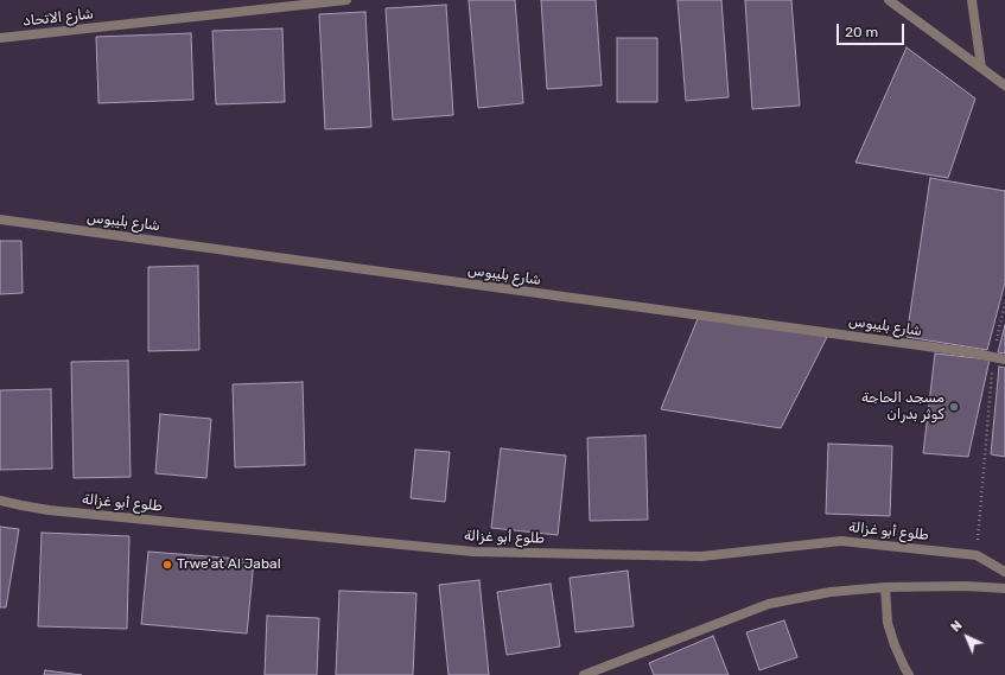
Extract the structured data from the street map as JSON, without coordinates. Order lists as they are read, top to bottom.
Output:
{
  "streets": {
    "street": ["شارع الاتحاد", "شارع بليبوس", "طلوع أبو غزالة"]
  },
  "places": ["مسجد الحاجة كوثر بدران", "Trwe'at Al Jabal"],
  "scale_bar": "20 m",
  "north": "top left"
}
